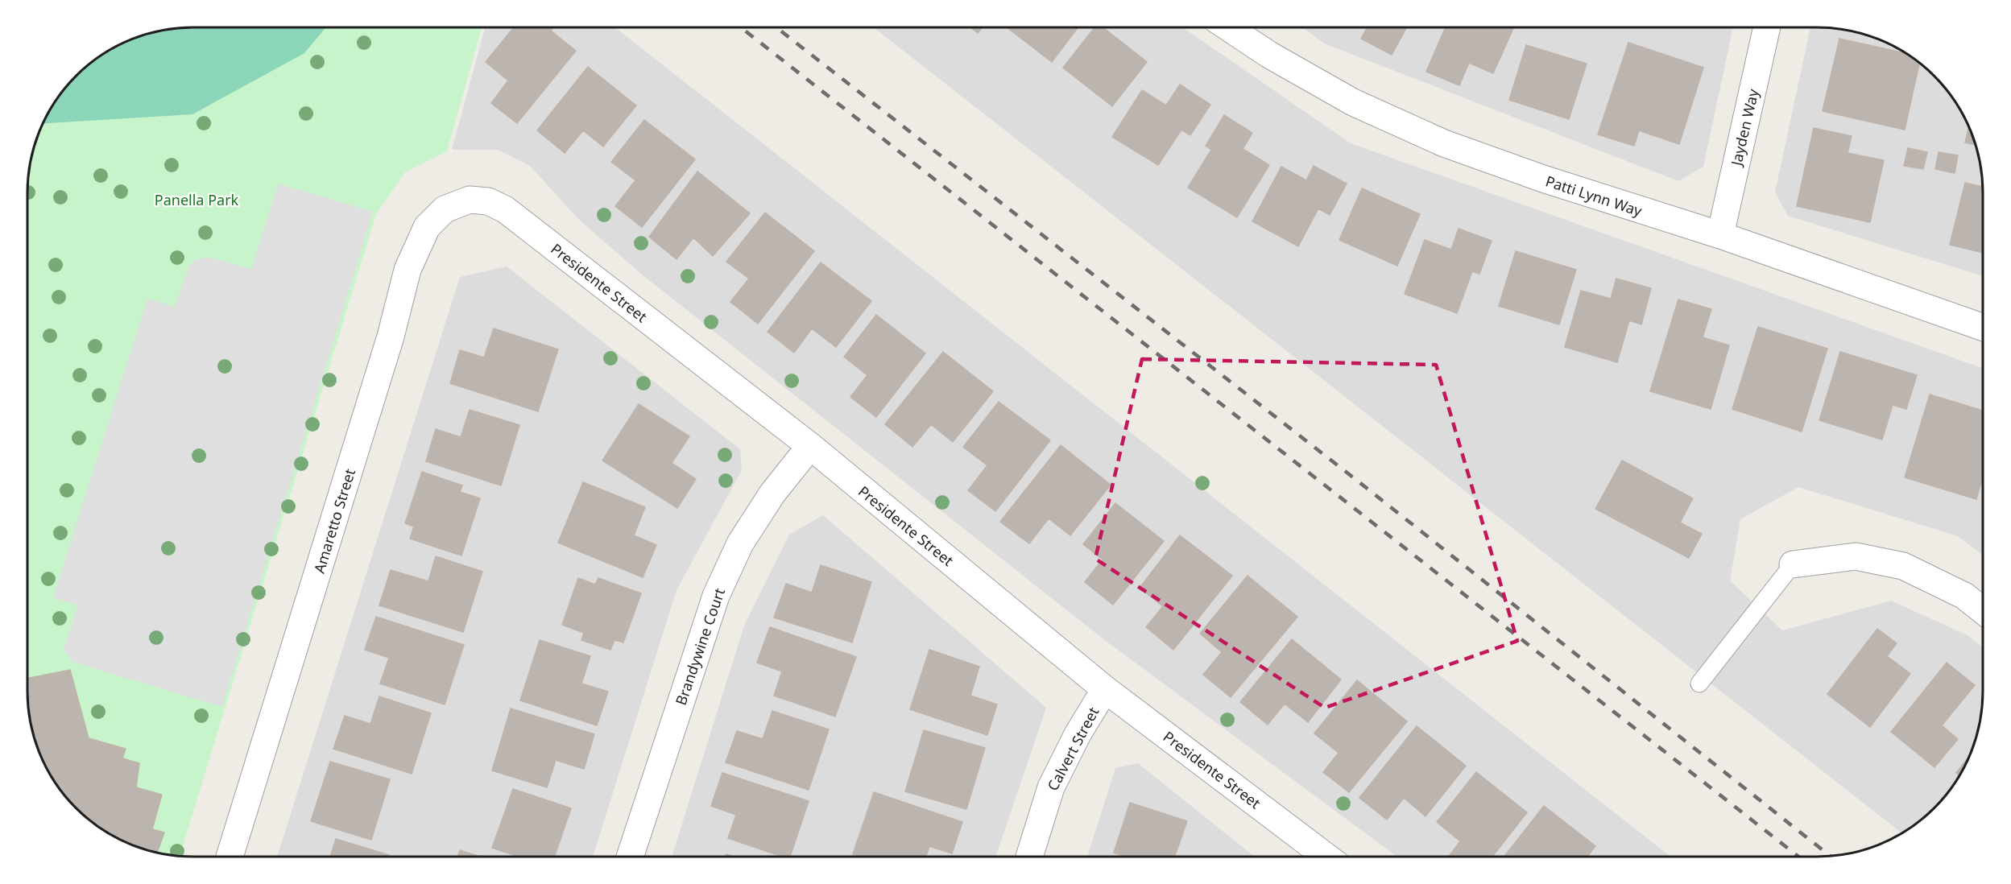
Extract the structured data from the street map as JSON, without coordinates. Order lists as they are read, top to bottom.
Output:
{
  "streets": {
    "street": [
      "Jayden Way",
      "Patti Lynn Way",
      "Presidente Street",
      "Amaretto Street",
      "Brandywine Court",
      "Calvert Street"
    ]
  },
  "crossings": [
    ["Jayden Way", "Patti Lynn Way"],
    ["Presidente Street", "Amaretto Street"],
    ["Presidente Street", "Brandywine Court"],
    ["Presidente Street", "Calvert Street"]
  ],
  "parks": ["Panella Park"]
}
